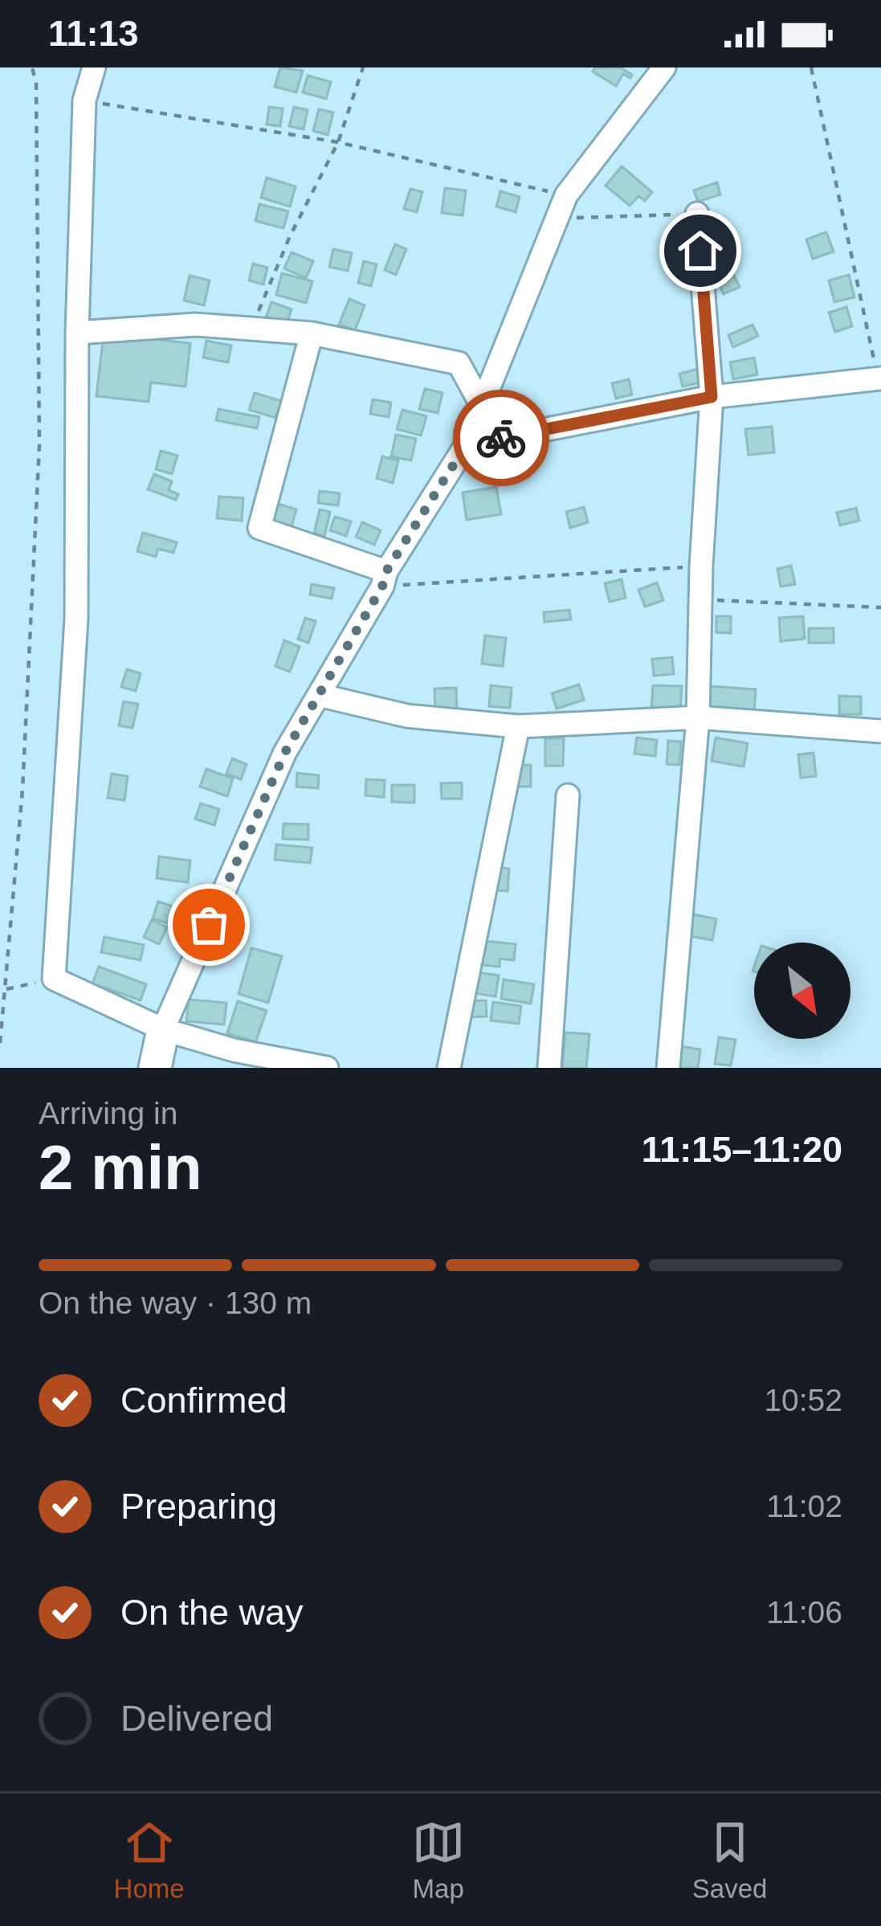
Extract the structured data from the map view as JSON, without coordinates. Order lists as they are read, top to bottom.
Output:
{
  "north": "bottom right",
  "page": {
    "status": "11:13",
    "heading": ["2 min", "Arriving in", "11:15–11:20"],
    "bar": "On the way · 130 m",
    "list": [
      ["Confirmed", "10:52"],
      ["Preparing", "11:02"],
      ["On the way", "11:06"],
      "Delivered"
    ],
    "tabs": ["Home", "Map", "Saved"]
  }
}
